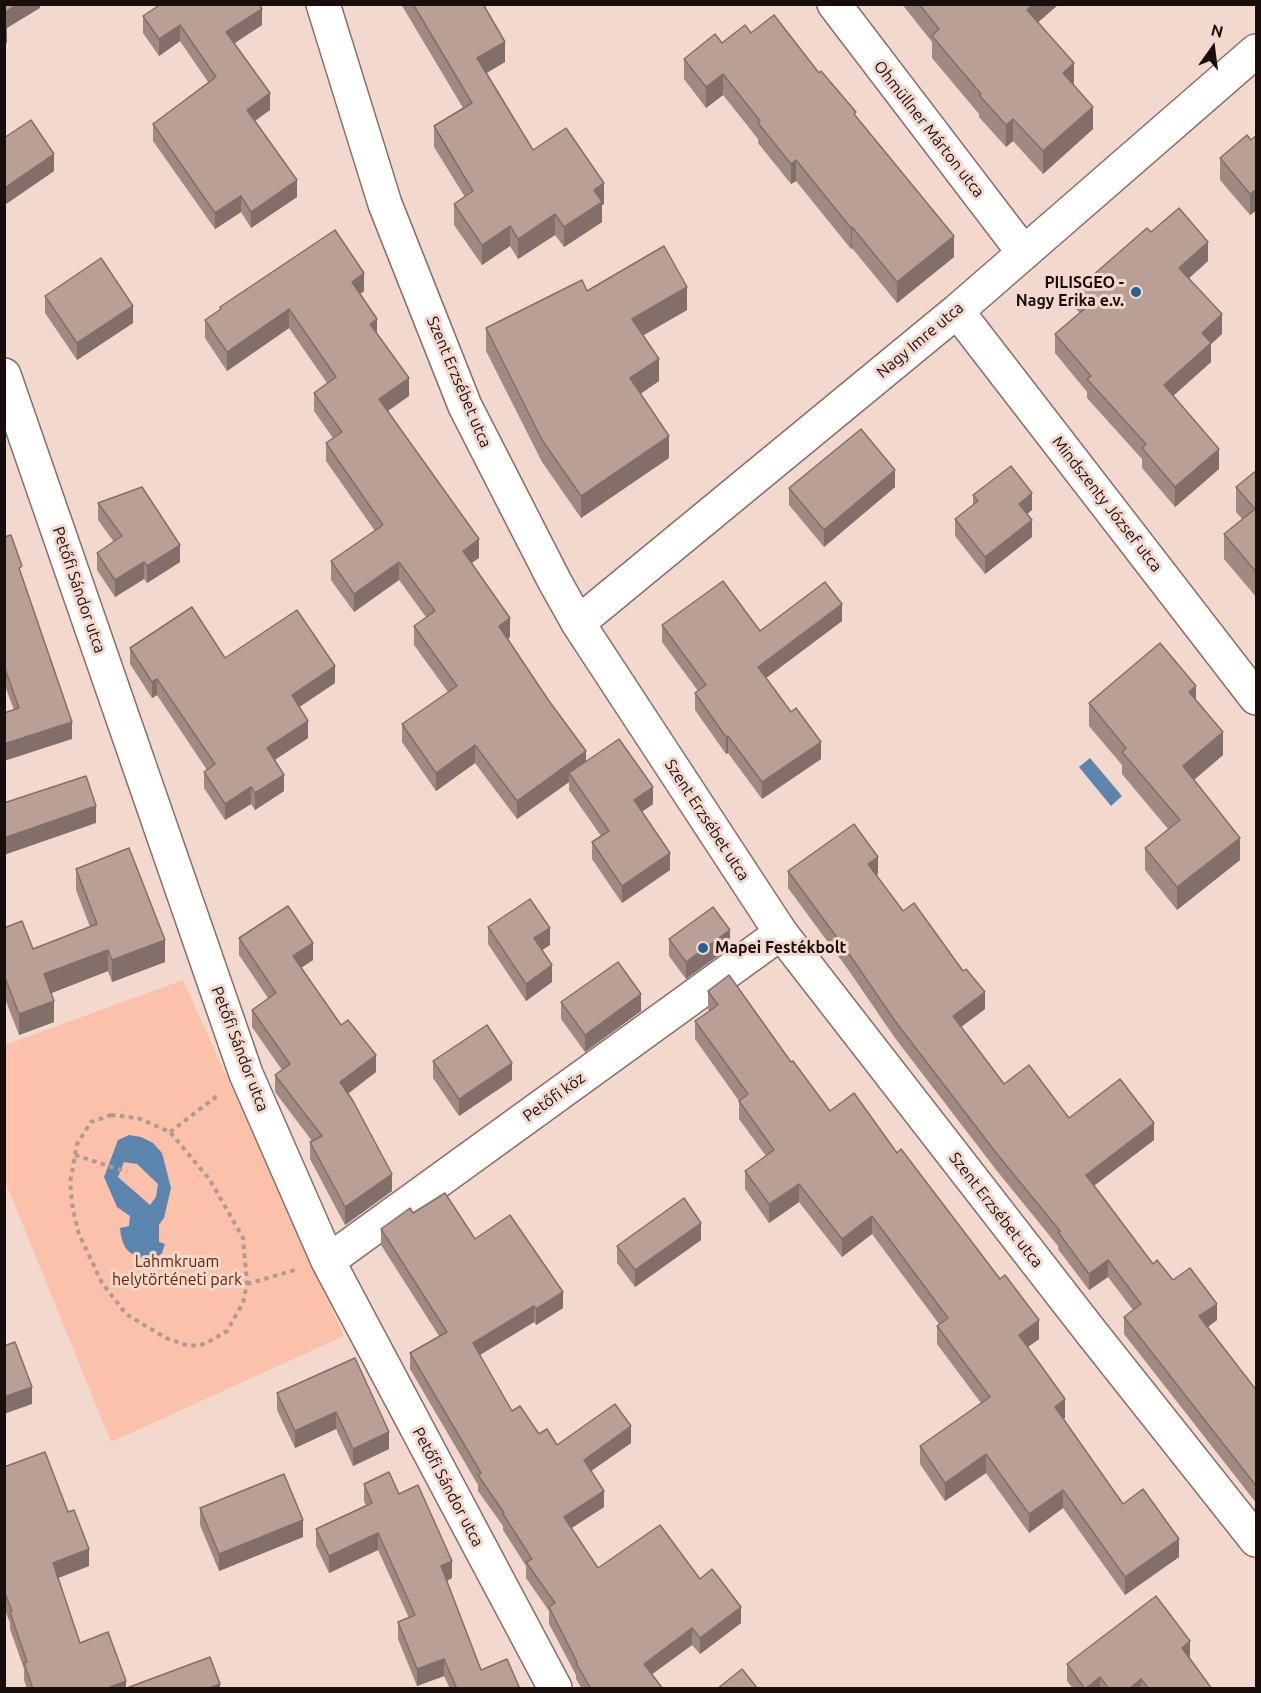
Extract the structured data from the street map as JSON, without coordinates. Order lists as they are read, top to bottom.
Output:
{
  "streets": {
    "street": [
      "Ohmüllner Márton utca",
      "Nagy Imre utca",
      "Szent Erzsébet utca",
      "Mindszenty József utca",
      "Petőfi Sándor utca",
      "Petőfi köz"
    ]
  },
  "crossings": [
    ["Ohmüllner Márton utca", "Nagy Imre utca"],
    ["Nagy Imre utca", "Szent Erzsébet utca"],
    ["Nagy Imre utca", "Mindszenty József utca"],
    ["Szent Erzsébet utca", "Petőfi köz"],
    ["Petőfi Sándor utca", "Petőfi köz"]
  ],
  "parks": ["Lahmkruam helytörténeti park"],
  "places": ["PILISGEO - Nagy Erika e.v.", "Mapei Festékbolt"],
  "north": "top"
}
